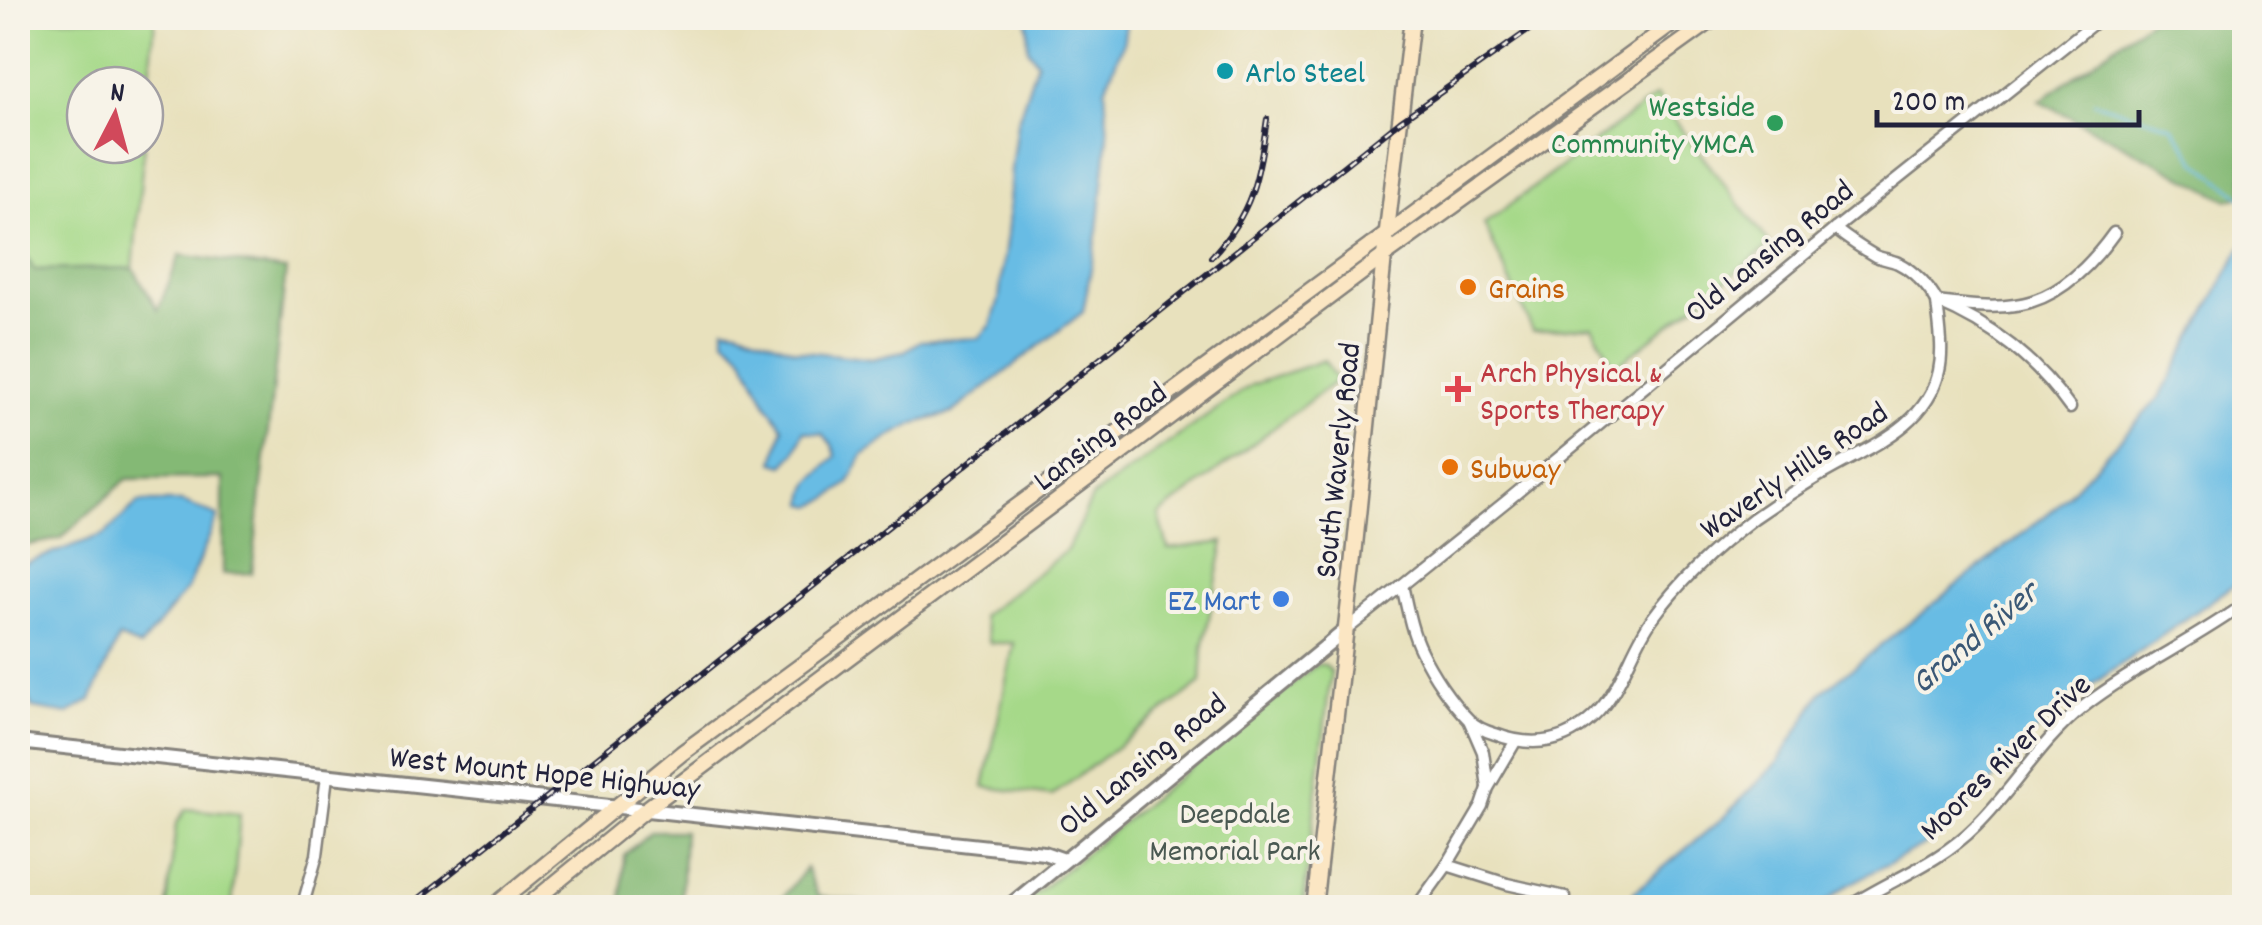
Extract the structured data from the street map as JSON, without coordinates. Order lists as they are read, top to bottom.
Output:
{
  "streets": {
    "main road": ["Lansing Road", "South Waverly Road"],
    "street": [
      "Old Lansing Road",
      "Waverly Hills Road",
      "Moores River Drive",
      "West Mount Hope Highway"
    ]
  },
  "crossings": [
    ["Old Lansing Road", "South Waverly Road"],
    ["Old Lansing Road", "West Mount Hope Highway"],
    ["Lansing Road", "South Waverly Road"],
    ["Lansing Road", "West Mount Hope Highway"]
  ],
  "water": ["Grand River"],
  "parks": ["Deepdale Memorial Park"],
  "places": {
    "other": [
      "Arlo Steel",
      "Westside Community YMCA",
      "Grains",
      "Subway",
      "EZ Mart"
    ],
    "health": ["Arch Physical & Sports Therapy"]
  },
  "scale_bar": "200 m",
  "north": "top"
}
